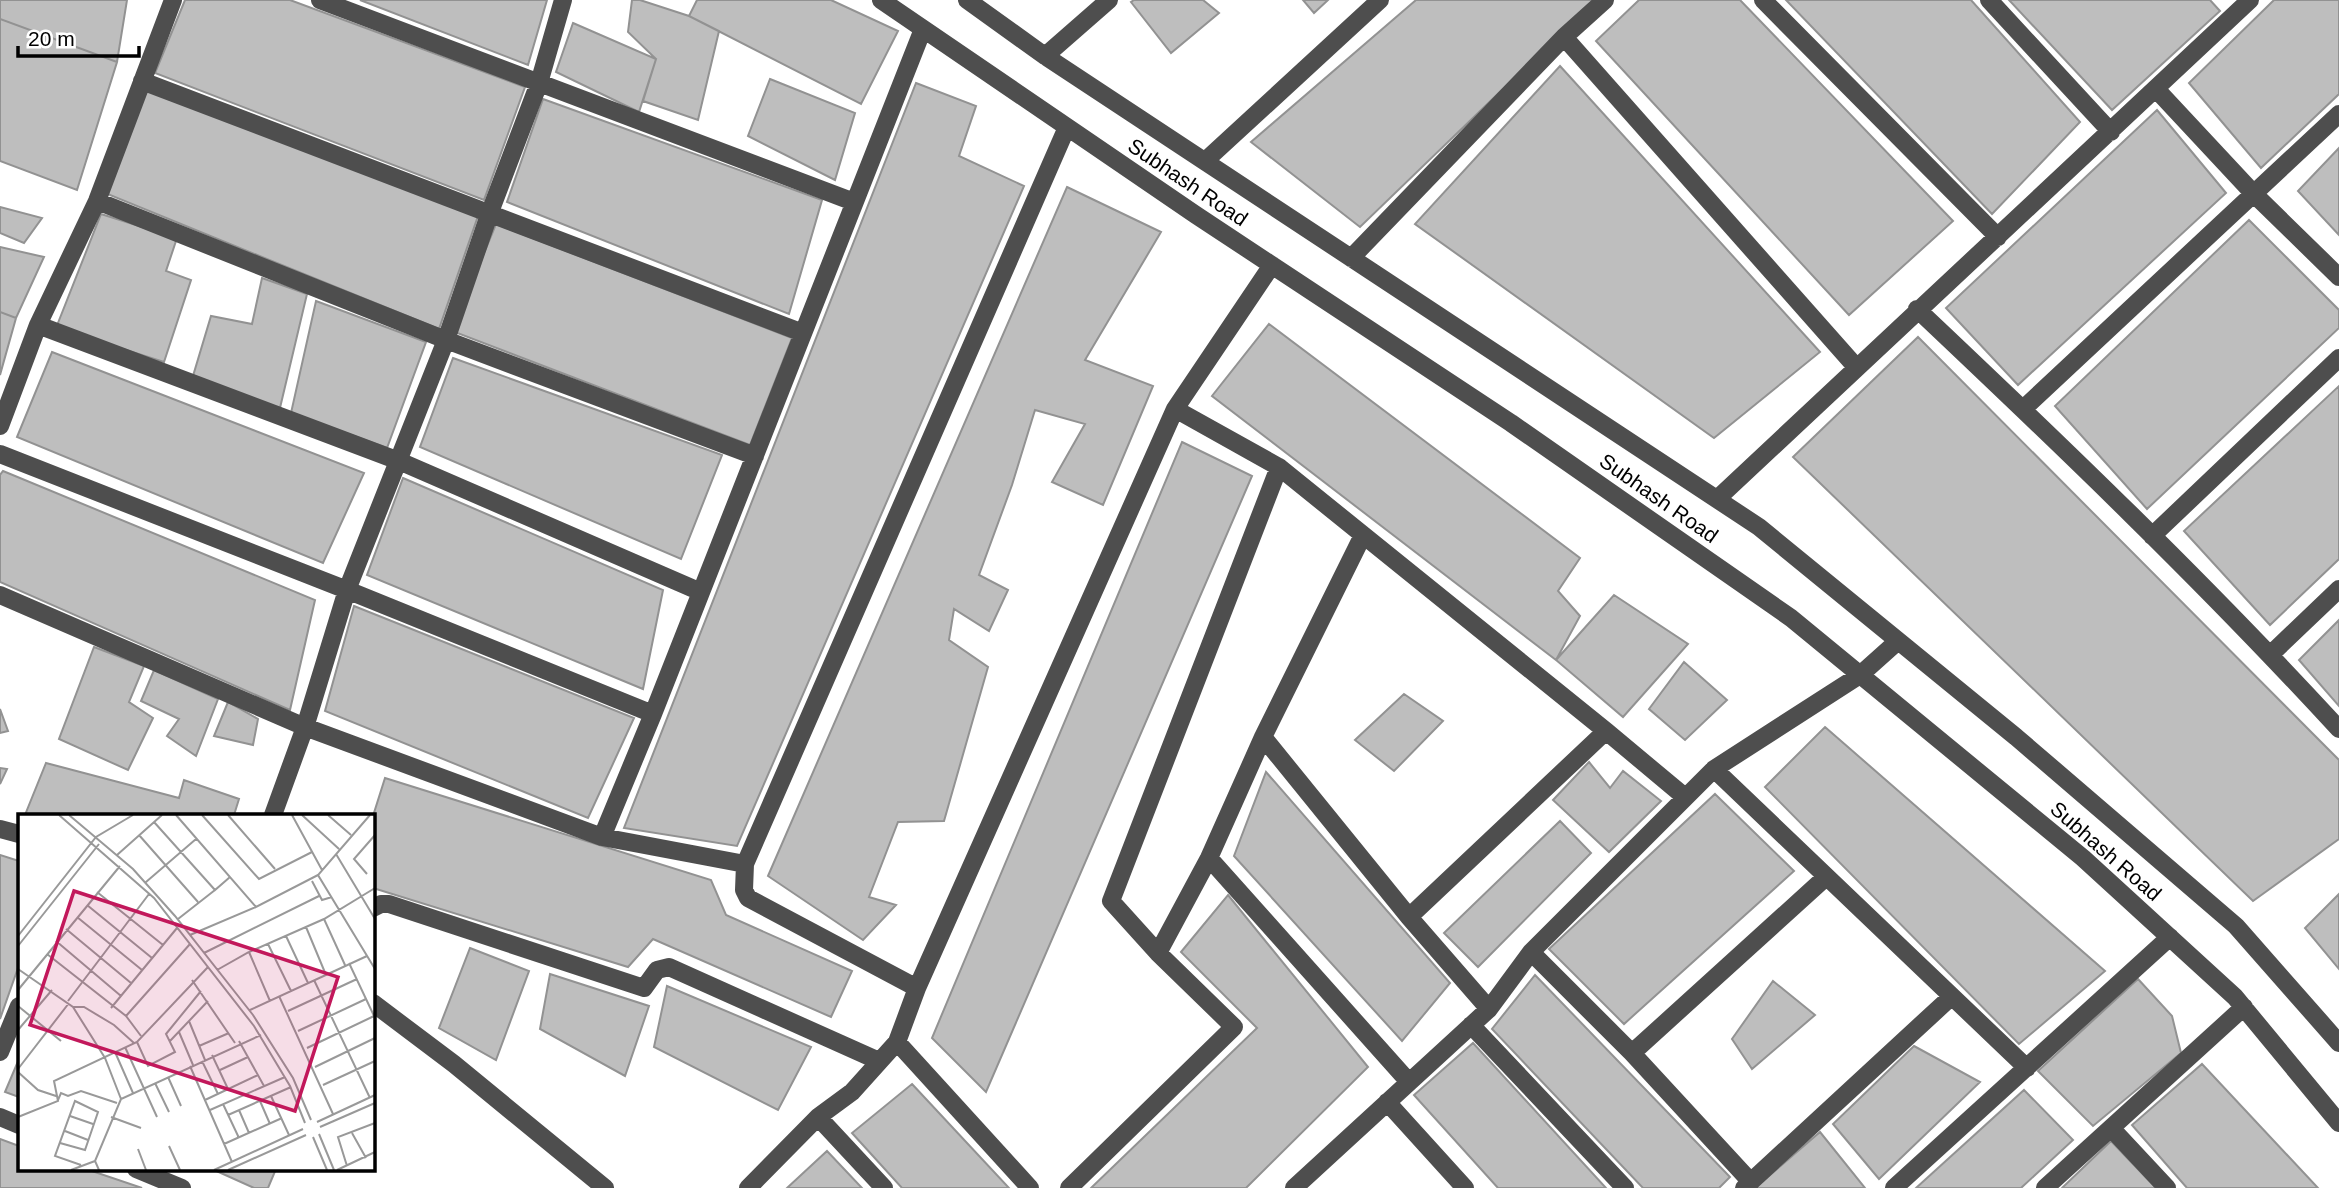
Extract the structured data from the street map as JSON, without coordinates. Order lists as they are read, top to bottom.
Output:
{
  "streets": {
    "street": ["Subhash Road"]
  },
  "scale_bar": "20 m"
}
